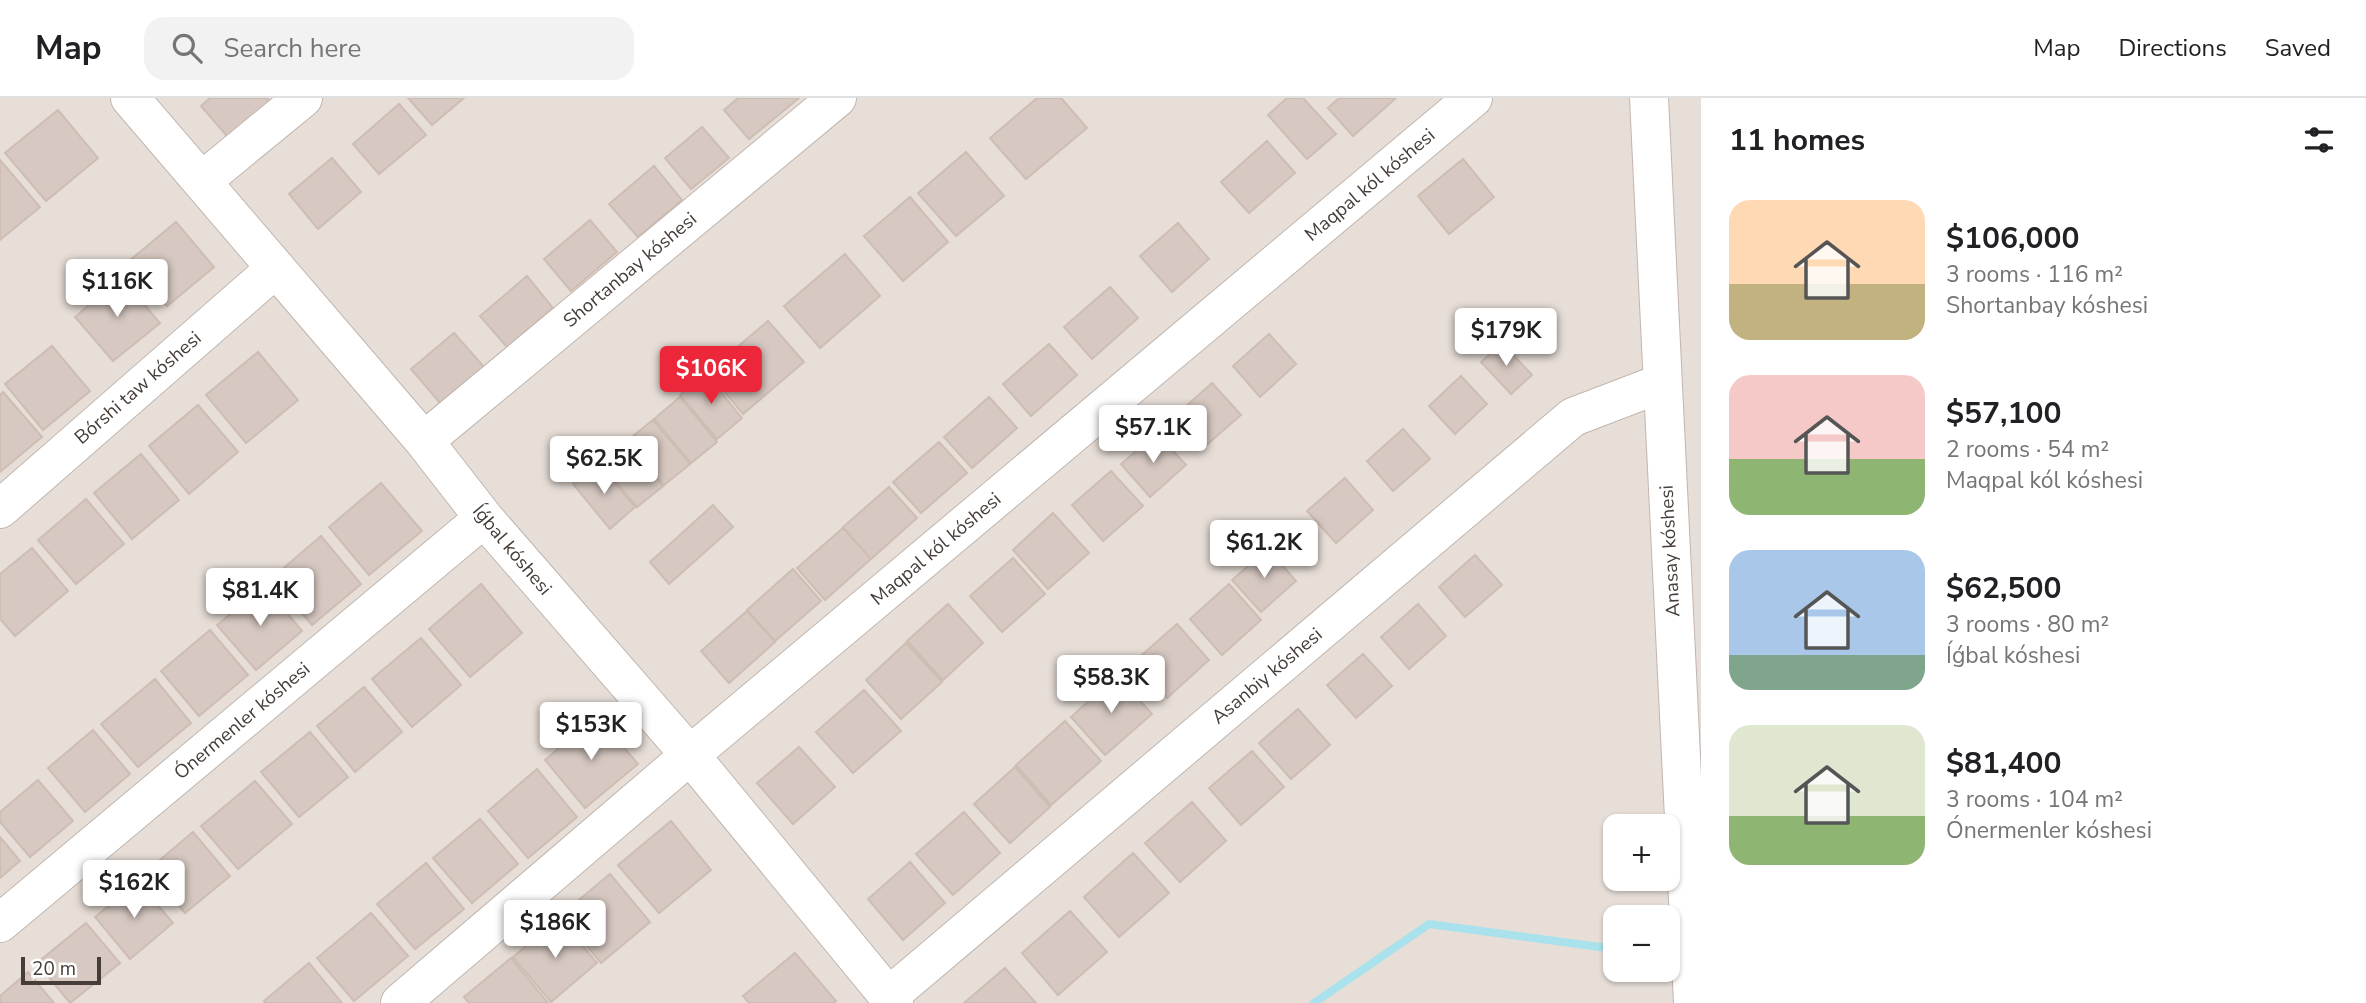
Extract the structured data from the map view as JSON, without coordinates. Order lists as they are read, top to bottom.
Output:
{
  "streets": {
    "street": [
      "Maqpal kól kóshesi",
      "Shortanbay kóshesi",
      "Bórshi taw kóshesi",
      "Íǵbal kóshesi",
      "Anasay kóshesi",
      "Asanbiy kóshesi",
      "Ónermenler kóshesi"
    ]
  },
  "crossings": [
    ["Maqpal kól kóshesi", "Íǵbal kóshesi"],
    ["Shortanbay kóshesi", "Íǵbal kóshesi"],
    ["Bórshi taw kóshesi", "Íǵbal kóshesi"],
    ["Íǵbal kóshesi", "Asanbiy kóshesi"],
    ["Íǵbal kóshesi", "Ónermenler kóshesi"],
    ["Anasay kóshesi", "Asanbiy kóshesi"]
  ],
  "scale_bar": "20 m",
  "page": {
    "header": "Map",
    "search": "Search here",
    "nav": ["Map", "Directions", "Saved"],
    "heading": "11 homes",
    "list": [
      {
        "name": "$106,000",
        "note": "3 rooms · 116 m² · Shortanbay kóshesi"
      },
      {
        "name": "$57,100",
        "note": "2 rooms · 54 m² · Maqpal kól kóshesi"
      },
      {
        "name": "$62,500",
        "note": "3 rooms · 80 m² · Íǵbal kóshesi"
      },
      {
        "name": "$81,400",
        "note": "3 rooms · 104 m² · Ónermenler kóshesi"
      }
    ],
    "price": [
      "$116K",
      "$179K",
      "$106K",
      "$57.1K",
      "$62.5K",
      "$61.2K",
      "$81.4K",
      "$58.3K",
      "$153K",
      "$162K",
      "$186K"
    ],
    "map_buttons": ["+", "−"],
    "scale": "20 m"
  }
}
